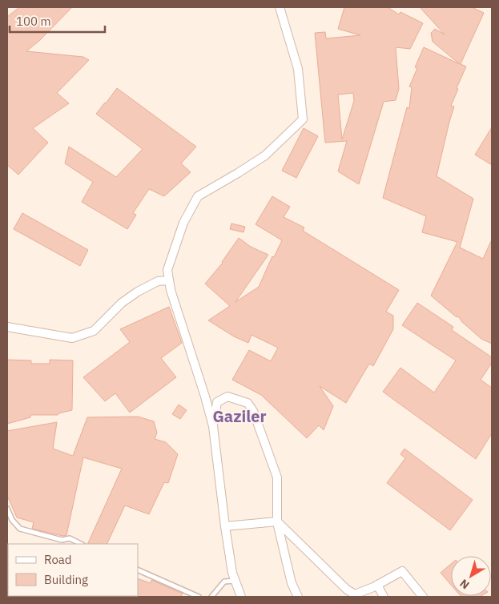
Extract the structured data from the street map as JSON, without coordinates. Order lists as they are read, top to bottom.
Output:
{
  "districts": ["Gaziler"],
  "legend": ["Road", "Building"],
  "scale_bar": "100 m",
  "north": "bottom left"
}
